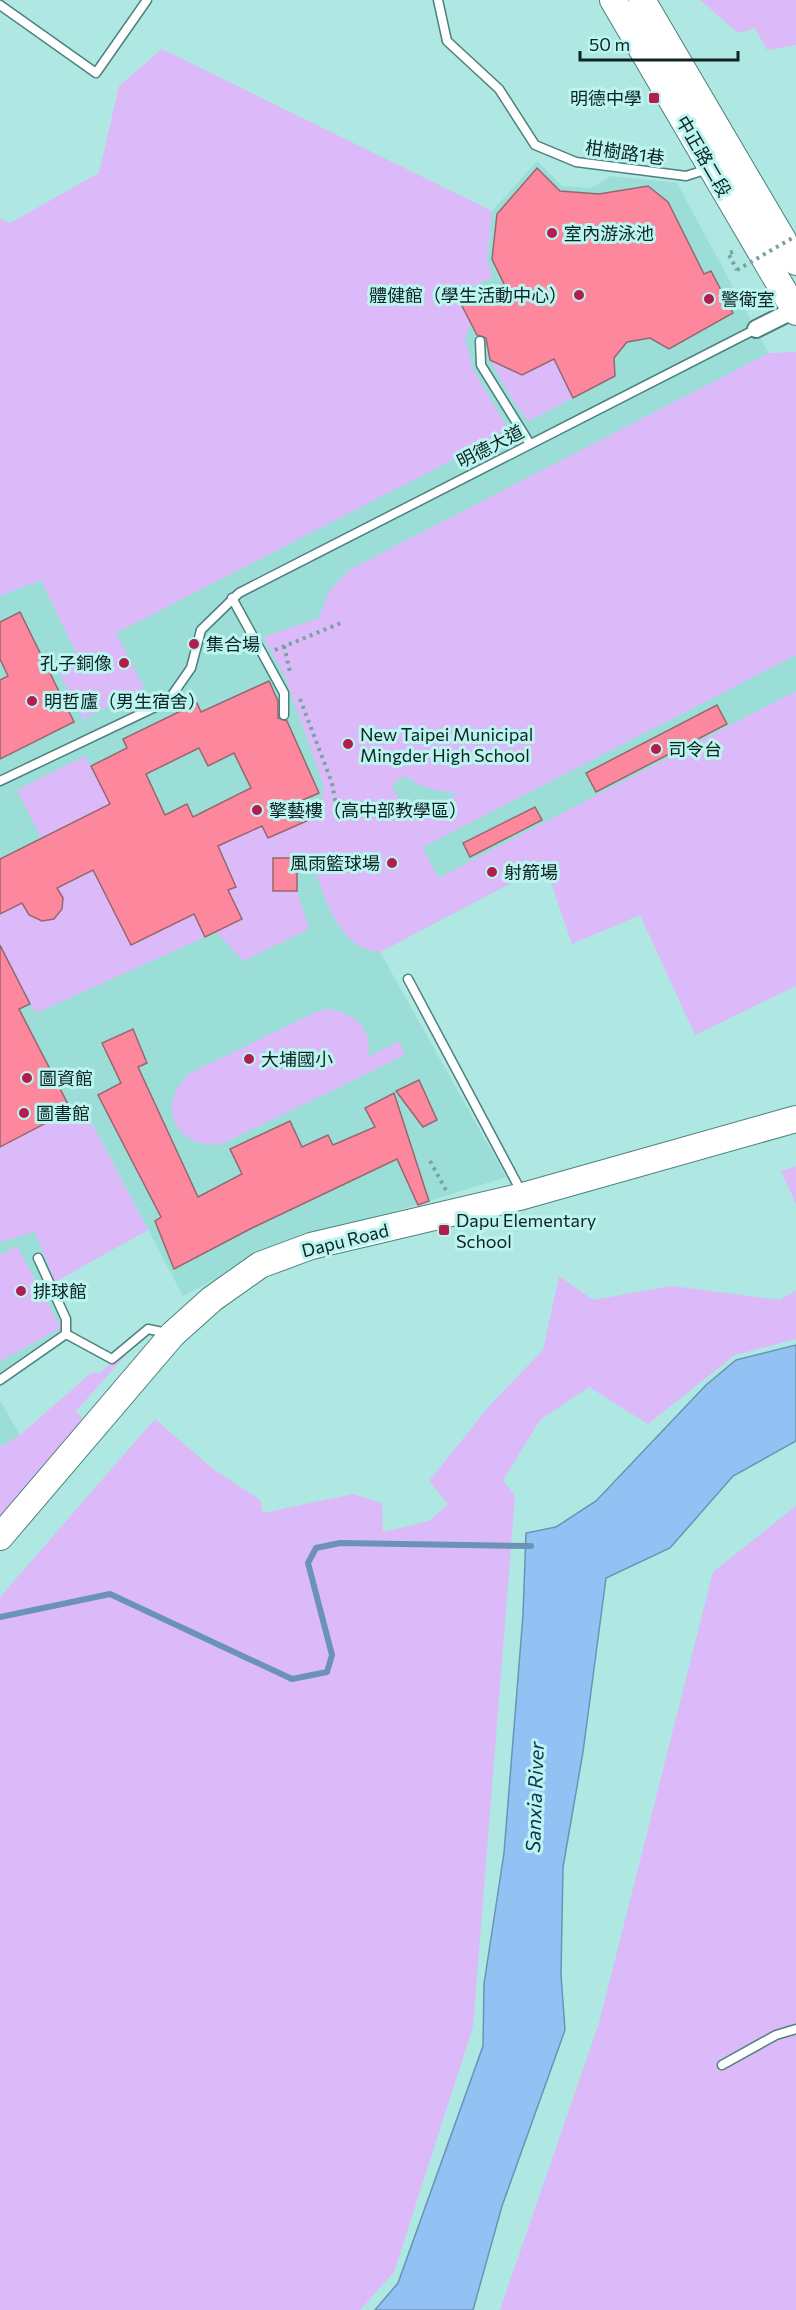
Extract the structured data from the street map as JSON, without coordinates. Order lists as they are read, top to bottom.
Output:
{
  "streets": {
    "main road": ["中正路二段", "Dapu Road"],
    "lane": ["柑樹路1巷", "明德大道"]
  },
  "crossings": [
    ["柑樹路1巷", "中正路二段"]
  ],
  "water": ["Sanxia River"],
  "places": {
    "transit": ["明德中學", "Dapu Elementary School"],
    "other": [
      "室內游泳池",
      "體健館（學生活動中心）",
      "警衛室",
      "集合場",
      "孔子銅像",
      "明哲廬（男生宿舍）",
      "New Taipei Municipal Mingder High School",
      "司令台",
      "擎藝樓（高中部教學區）",
      "風雨籃球場",
      "射箭場",
      "大埔國小",
      "圖資館",
      "圖書館",
      "排球館"
    ]
  },
  "scale_bar": "50 m"
}
